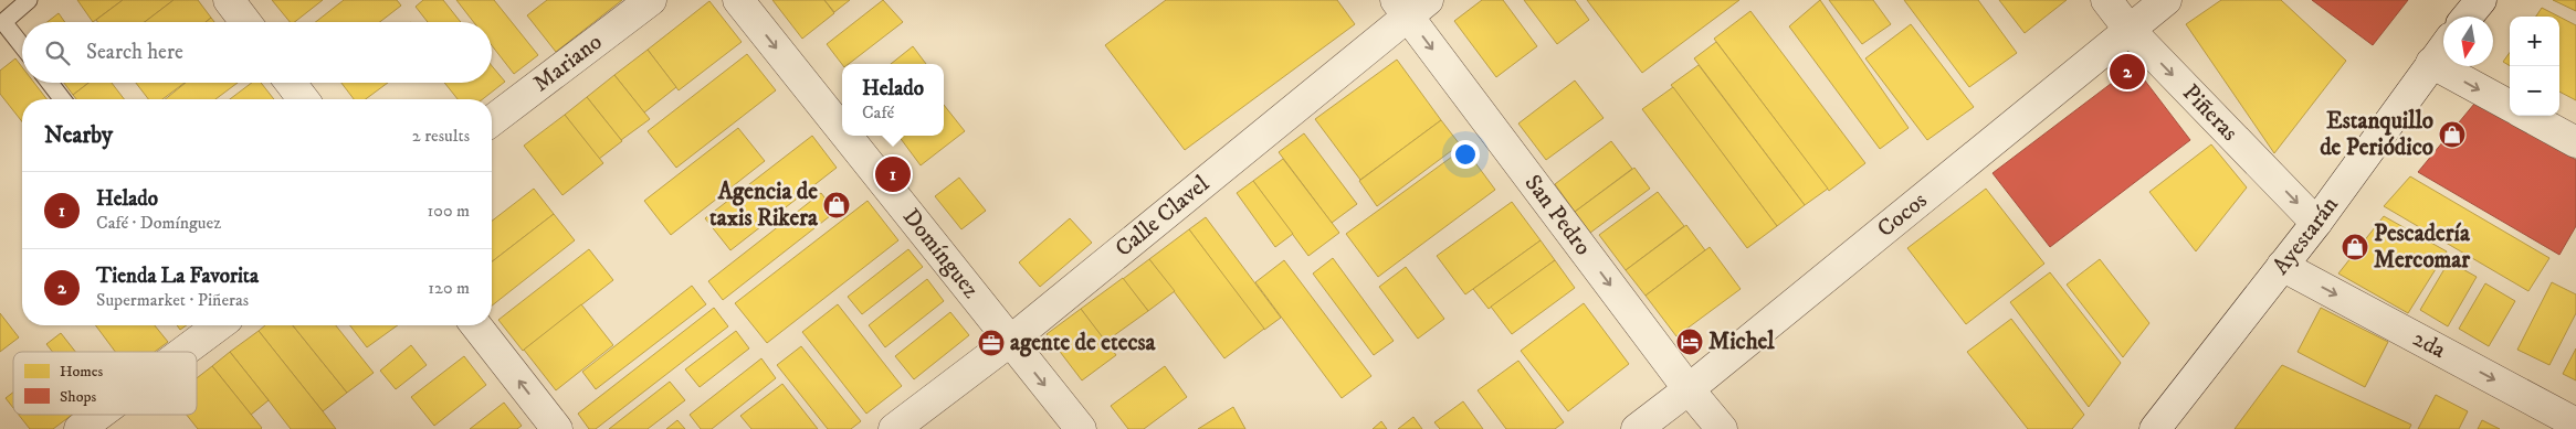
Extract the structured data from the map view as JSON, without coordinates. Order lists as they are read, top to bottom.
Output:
{
  "streets": {
    "street": [
      "Mariano",
      "Piñeras",
      "San Pedro",
      "Cocos",
      "Calle Clavel",
      "Ayestarán",
      "Domínguez",
      "2da"
    ]
  },
  "crossings": [
    ["Piñeras", "Cocos"],
    ["Piñeras", "Ayestarán"],
    ["San Pedro", "Cocos"],
    ["San Pedro", "Calle Clavel"],
    ["Calle Clavel", "Domínguez"],
    ["Ayestarán", "2da"]
  ],
  "one_way": ["Piñeras", "San Pedro", "Domínguez"],
  "places": {
    "shop": ["Estanquillo de Periódico", "Agencia de taxis Rikera", "Pescadería Mercomar"],
    "hotel": ["Michel"],
    "office": ["agente de etecsa"]
  },
  "legend": ["Homes", "Shops"],
  "north": "bottom",
  "page": {
    "map_buttons": ["+", "−"],
    "search": "Search here",
    "pins": ["2", "1"],
    "popup": ["Helado", "Café"],
    "heading": ["Nearby", "2 results"],
    "list": [
      {
        "mark": "1",
        "name": "Helado",
        "note": "Café · Domínguez",
        "value": "100 m"
      },
      {
        "mark": "2",
        "name": "Tienda La Favorita",
        "note": "Supermarket · Piñeras",
        "value": "120 m"
      }
    ]
  }
}
